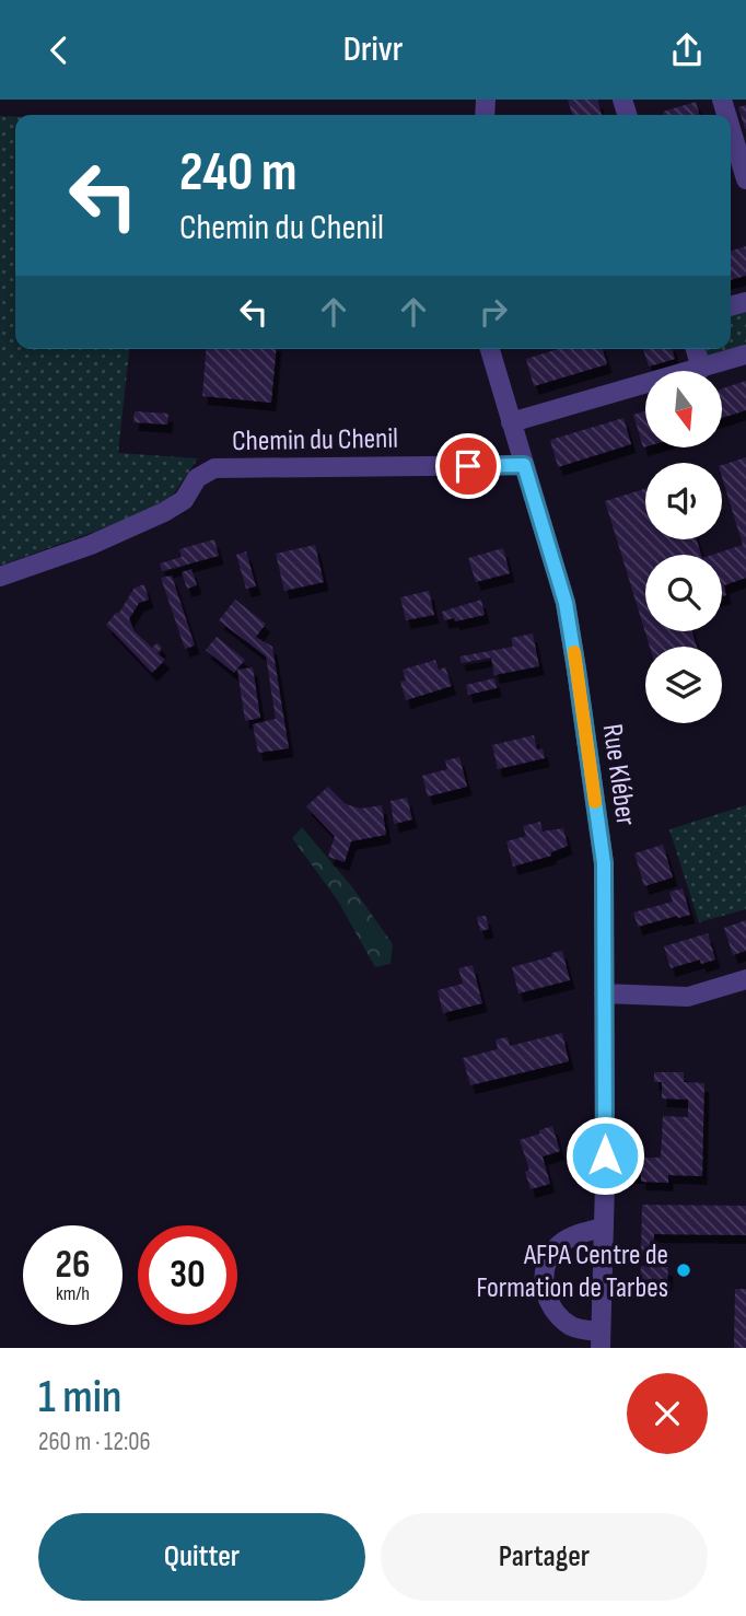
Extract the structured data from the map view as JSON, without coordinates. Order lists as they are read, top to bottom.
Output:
{
  "streets": {
    "street": ["Chemin du Chenil", "Rue Kléber"]
  },
  "crossings": [
    ["Chemin du Chenil", "Rue Kléber"]
  ],
  "places": ["AFPA Centre de Formation de Tarbes"],
  "north": "bottom",
  "page": {
    "header": "Drivr",
    "turn": ["240 m", "Chemin du Chenil"],
    "speed": "26 km/h",
    "limit": "30",
    "heading": ["1 min", "260 m · 12:06"],
    "buttons": ["Quitter", "Partager"]
  }
}
